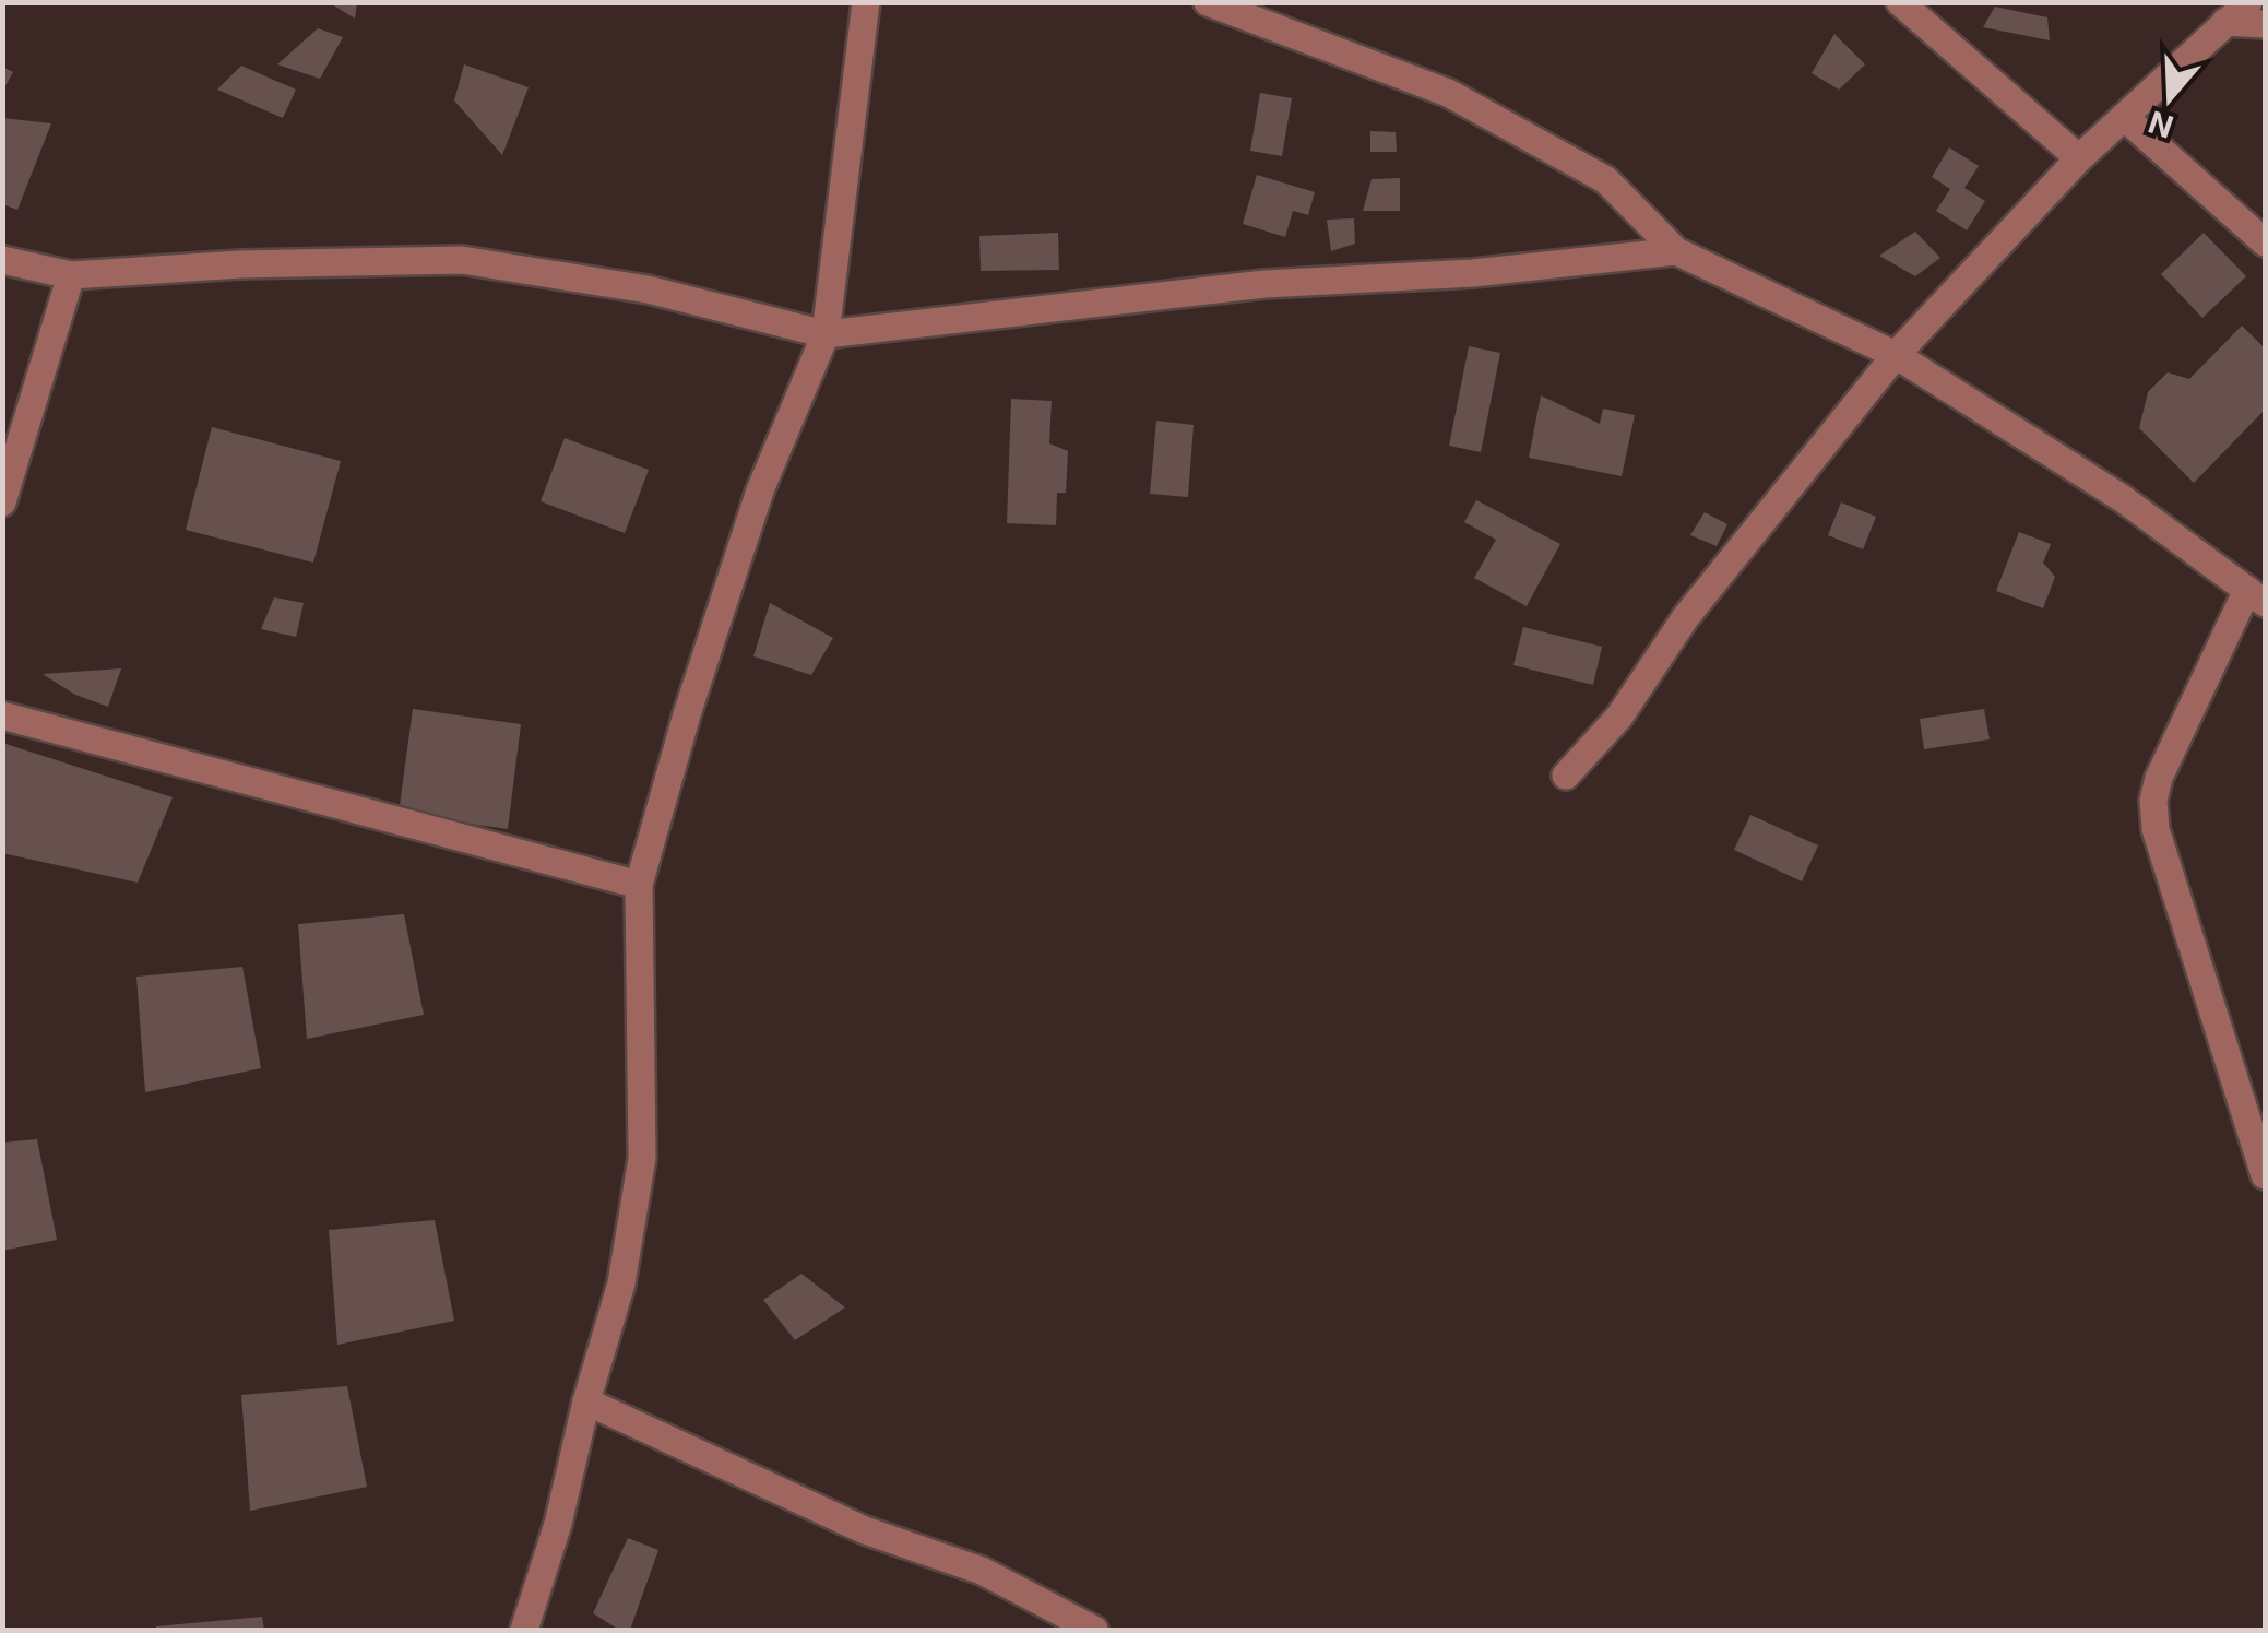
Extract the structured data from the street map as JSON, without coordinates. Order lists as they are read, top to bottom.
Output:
{
  "north": "bottom"
}
